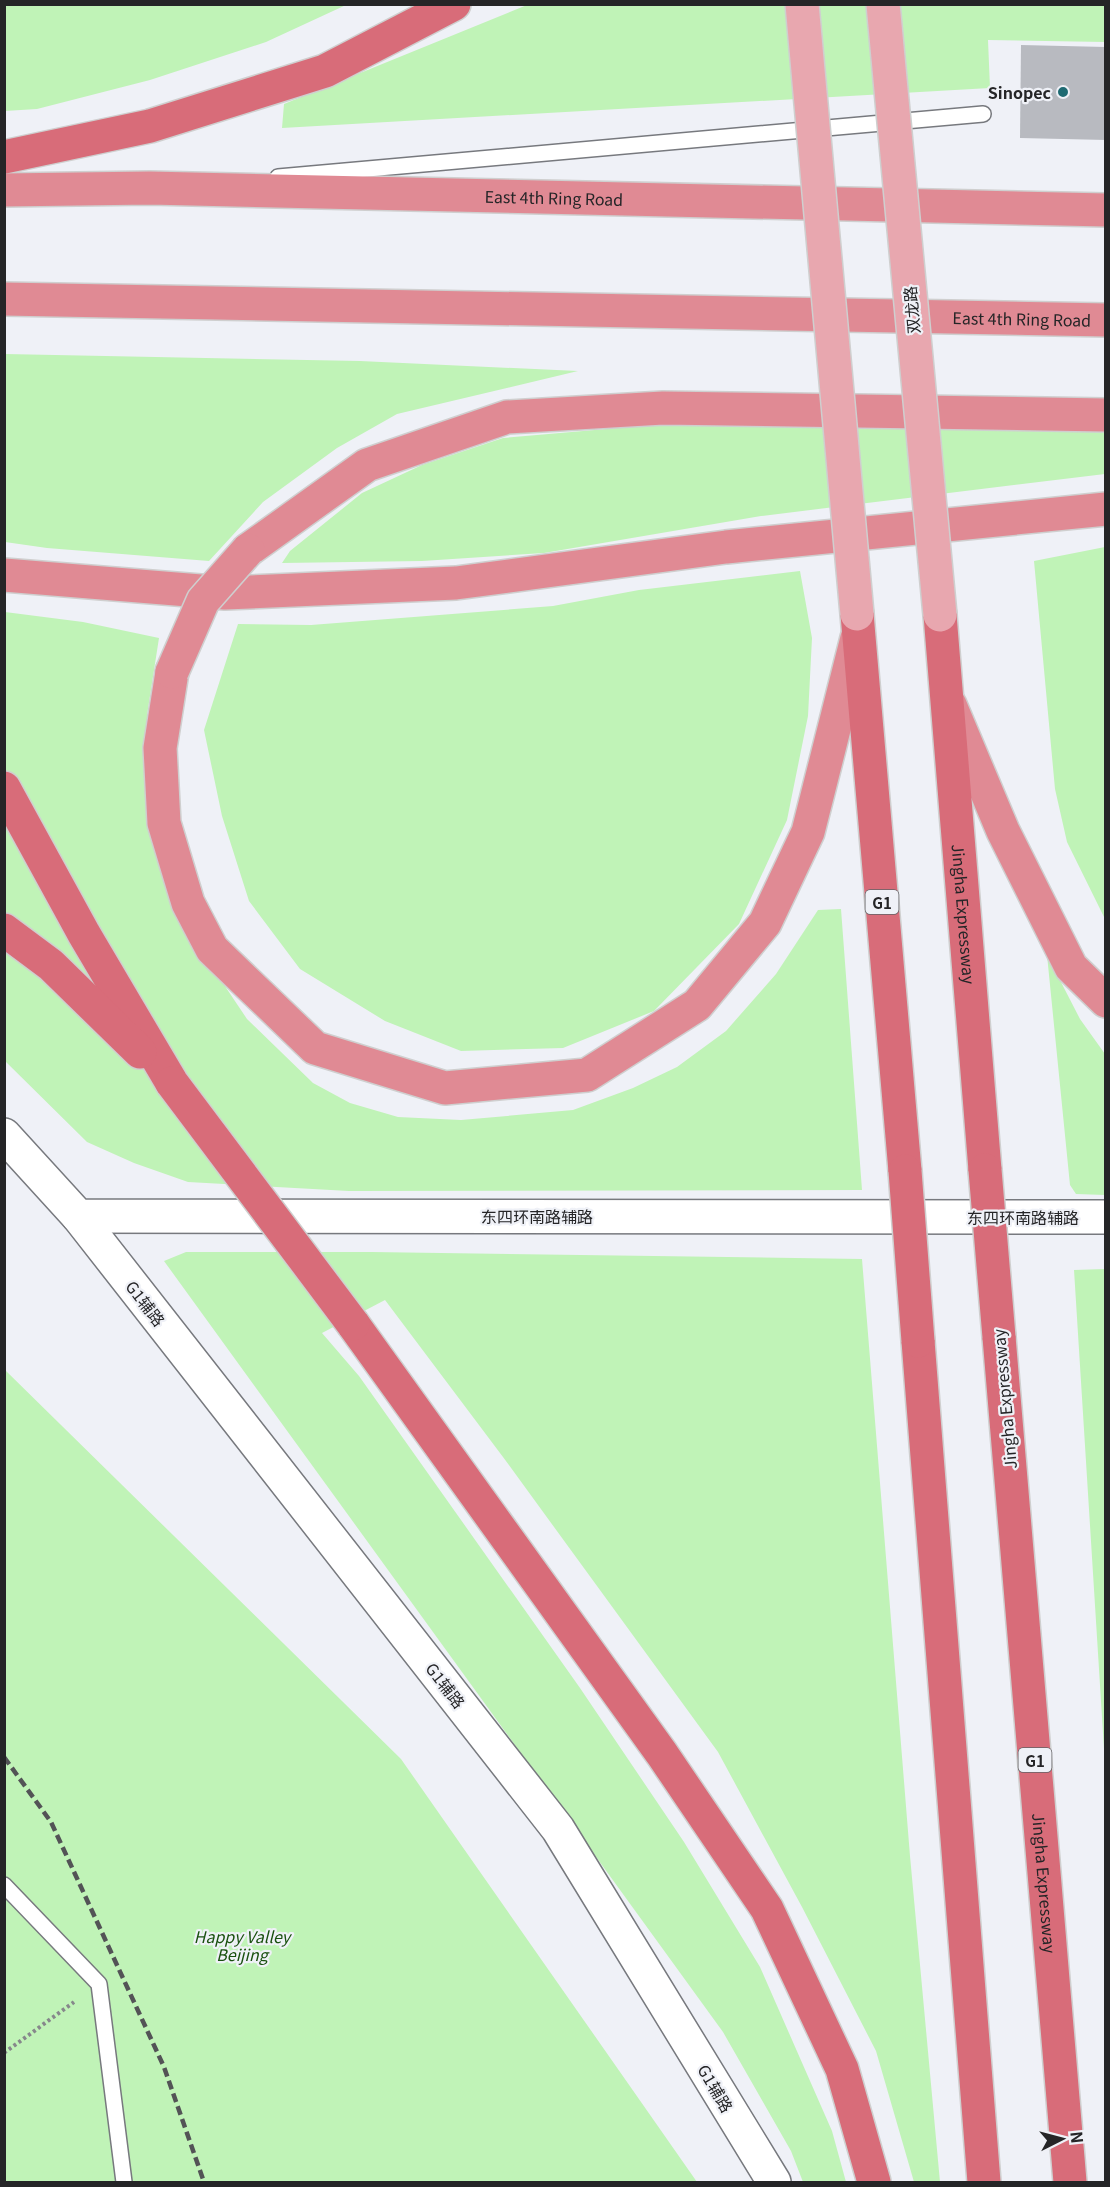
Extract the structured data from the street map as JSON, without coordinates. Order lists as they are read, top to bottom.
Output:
{
  "streets": {
    "highway": ["East 4th Ring Road", "G1", "Jingha Expressway"],
    "main road": ["双龙路"],
    "street": ["东四环南路辅路", "G1辅路"]
  },
  "crossings": [
    ["双龙路", "Jingha Expressway"],
    ["东四环南路辅路", "G1辅路"]
  ],
  "parks": ["Happy Valley Beijing"],
  "places": ["Sinopec"],
  "north": "right"
}
